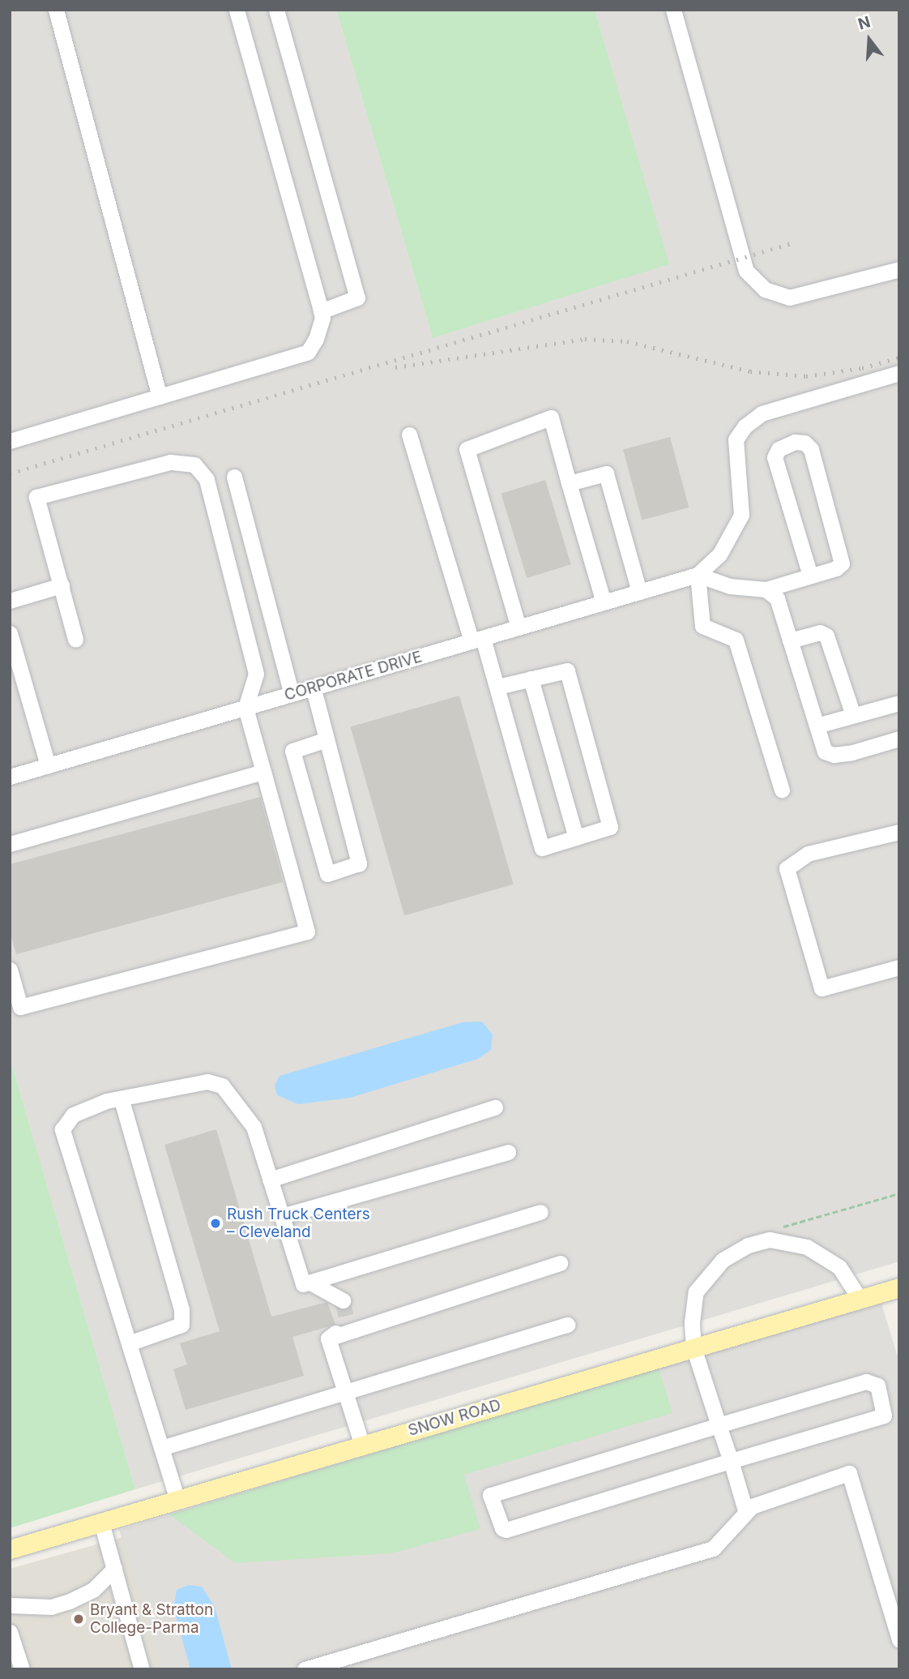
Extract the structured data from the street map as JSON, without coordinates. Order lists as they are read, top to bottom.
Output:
{
  "streets": {
    "main road": ["SNOW ROAD"],
    "street": ["CORPORATE DRIVE"]
  },
  "places": ["Rush Truck Centers – Cleveland", "Bryant & Stratton College-Parma"],
  "north": "top"
}
